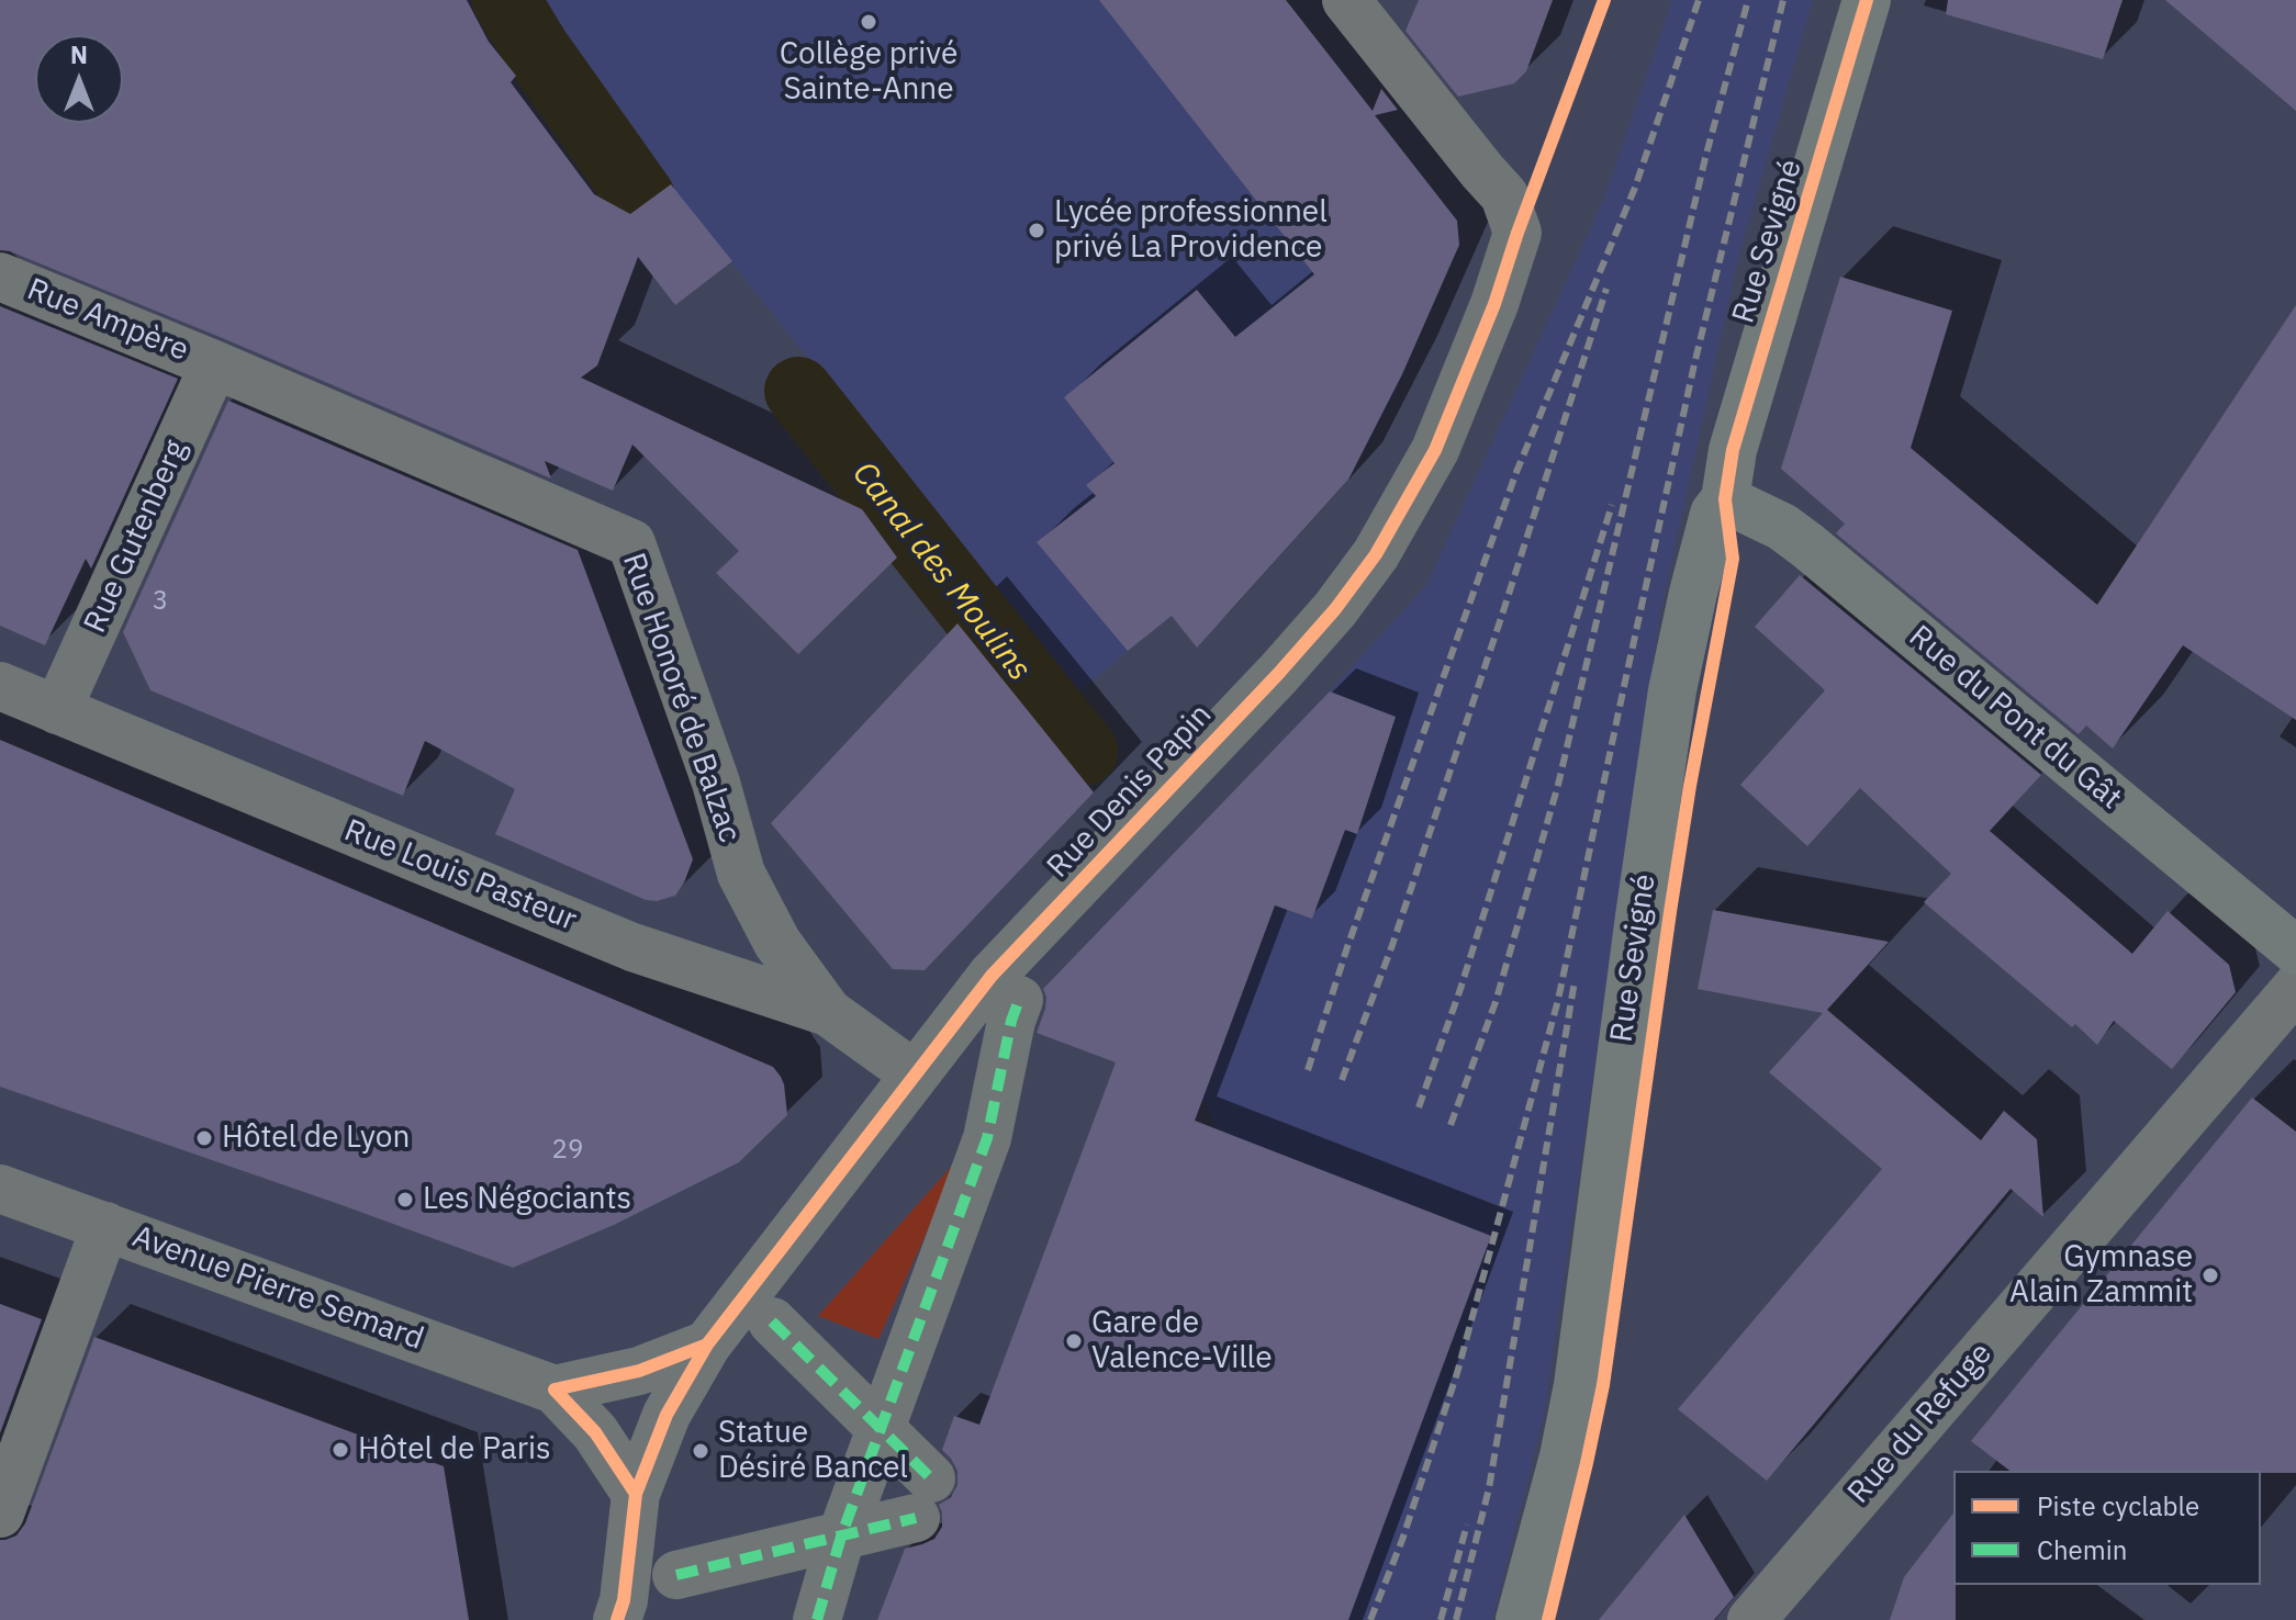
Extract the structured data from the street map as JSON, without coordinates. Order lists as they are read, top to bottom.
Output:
{
  "streets": {
    "street": [
      "Rue Sevigné",
      "Rue Ampère",
      "Rue Gutenberg",
      "Rue Honoré de Balzac",
      "Rue du Pont du Gât",
      "Rue Denis Papin",
      "Rue Louis Pasteur",
      "Avenue Pierre Semard",
      "Rue du Refuge"
    ]
  },
  "crossings": [
    ["Rue Sevigné", "Rue du Pont du Gât"],
    ["Rue Ampère", "Rue Gutenberg"],
    ["Rue Ampère", "Rue Honoré de Balzac"],
    ["Rue Gutenberg", "Rue Honoré de Balzac"],
    ["Rue Gutenberg", "Rue Louis Pasteur"],
    ["Rue Honoré de Balzac", "Rue Louis Pasteur"],
    ["Rue Denis Papin", "Rue Louis Pasteur"]
  ],
  "water": ["Canal des Moulins"],
  "places": [
    "Collège privé Sainte-Anne",
    "Lycée professionnel privé La Providence",
    "Hôtel de Lyon",
    "Les Négociants",
    "Gymnase Alain Zammit",
    "Gare de Valence-Ville",
    "Hôtel de Paris",
    "Statue Désiré Bancel"
  ],
  "house_numbers": ["3", "29"],
  "legend": ["Piste cyclable", "Chemin"],
  "north": "top"
}
